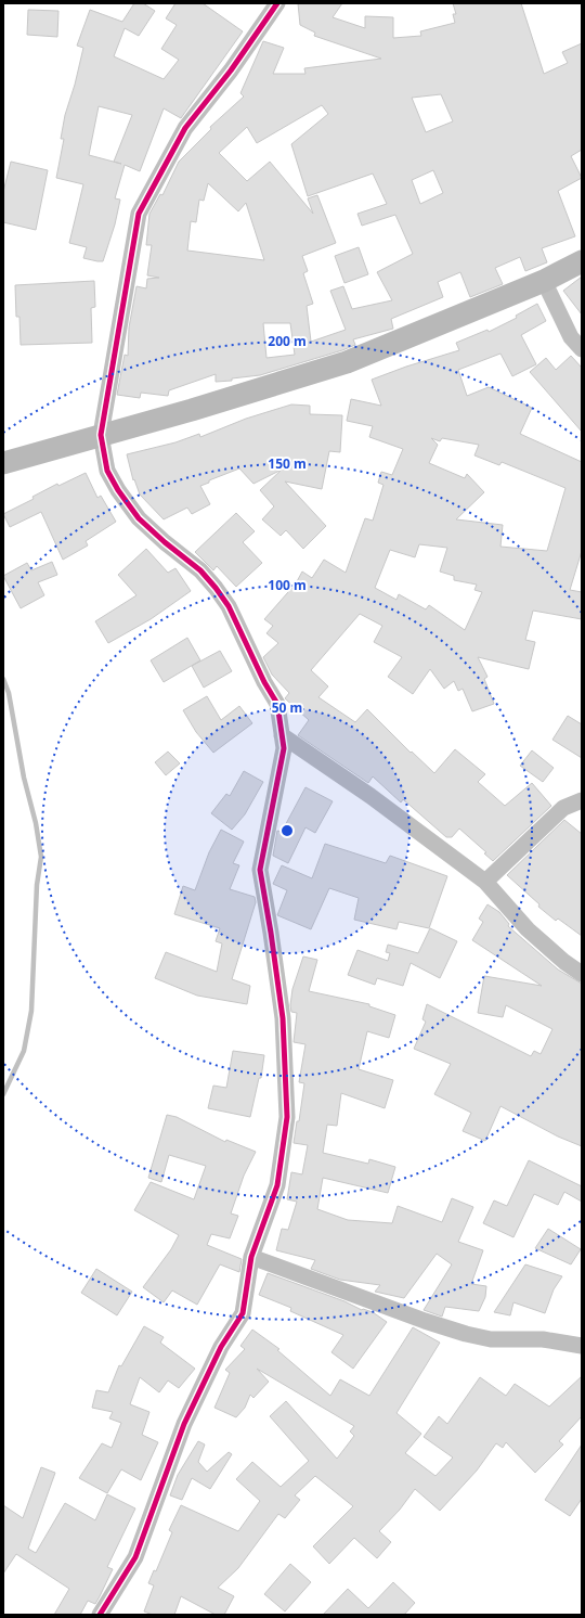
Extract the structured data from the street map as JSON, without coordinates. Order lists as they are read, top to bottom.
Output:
{
  "rings": [
    "200 m",
    "150 m",
    "100 m",
    "50 m"
  ]
}
